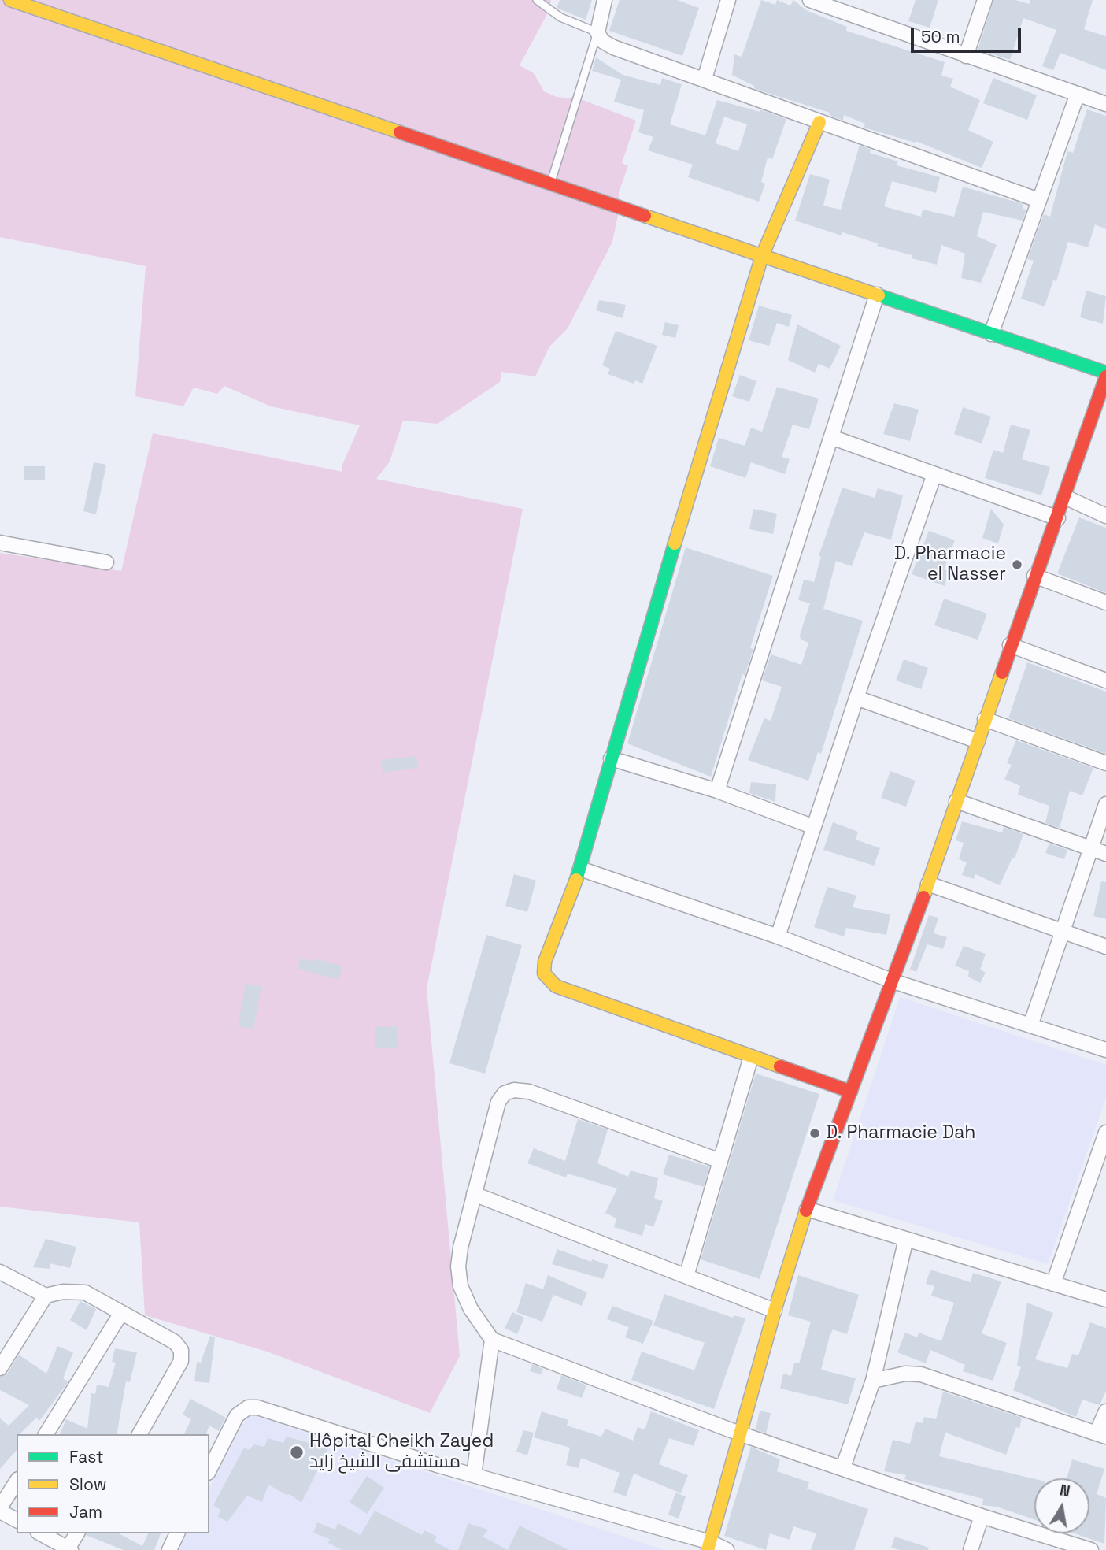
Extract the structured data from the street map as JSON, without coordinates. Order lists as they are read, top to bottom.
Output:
{
  "places": ["D. Pharmacie el Nasser", "D. Pharmacie Dah", "Hôpital Cheikh Zayed مستشفى الشيخ زايد"],
  "legend": ["Fast", "Slow", "Jam"],
  "scale_bar": "50 m",
  "north": "top"
}
